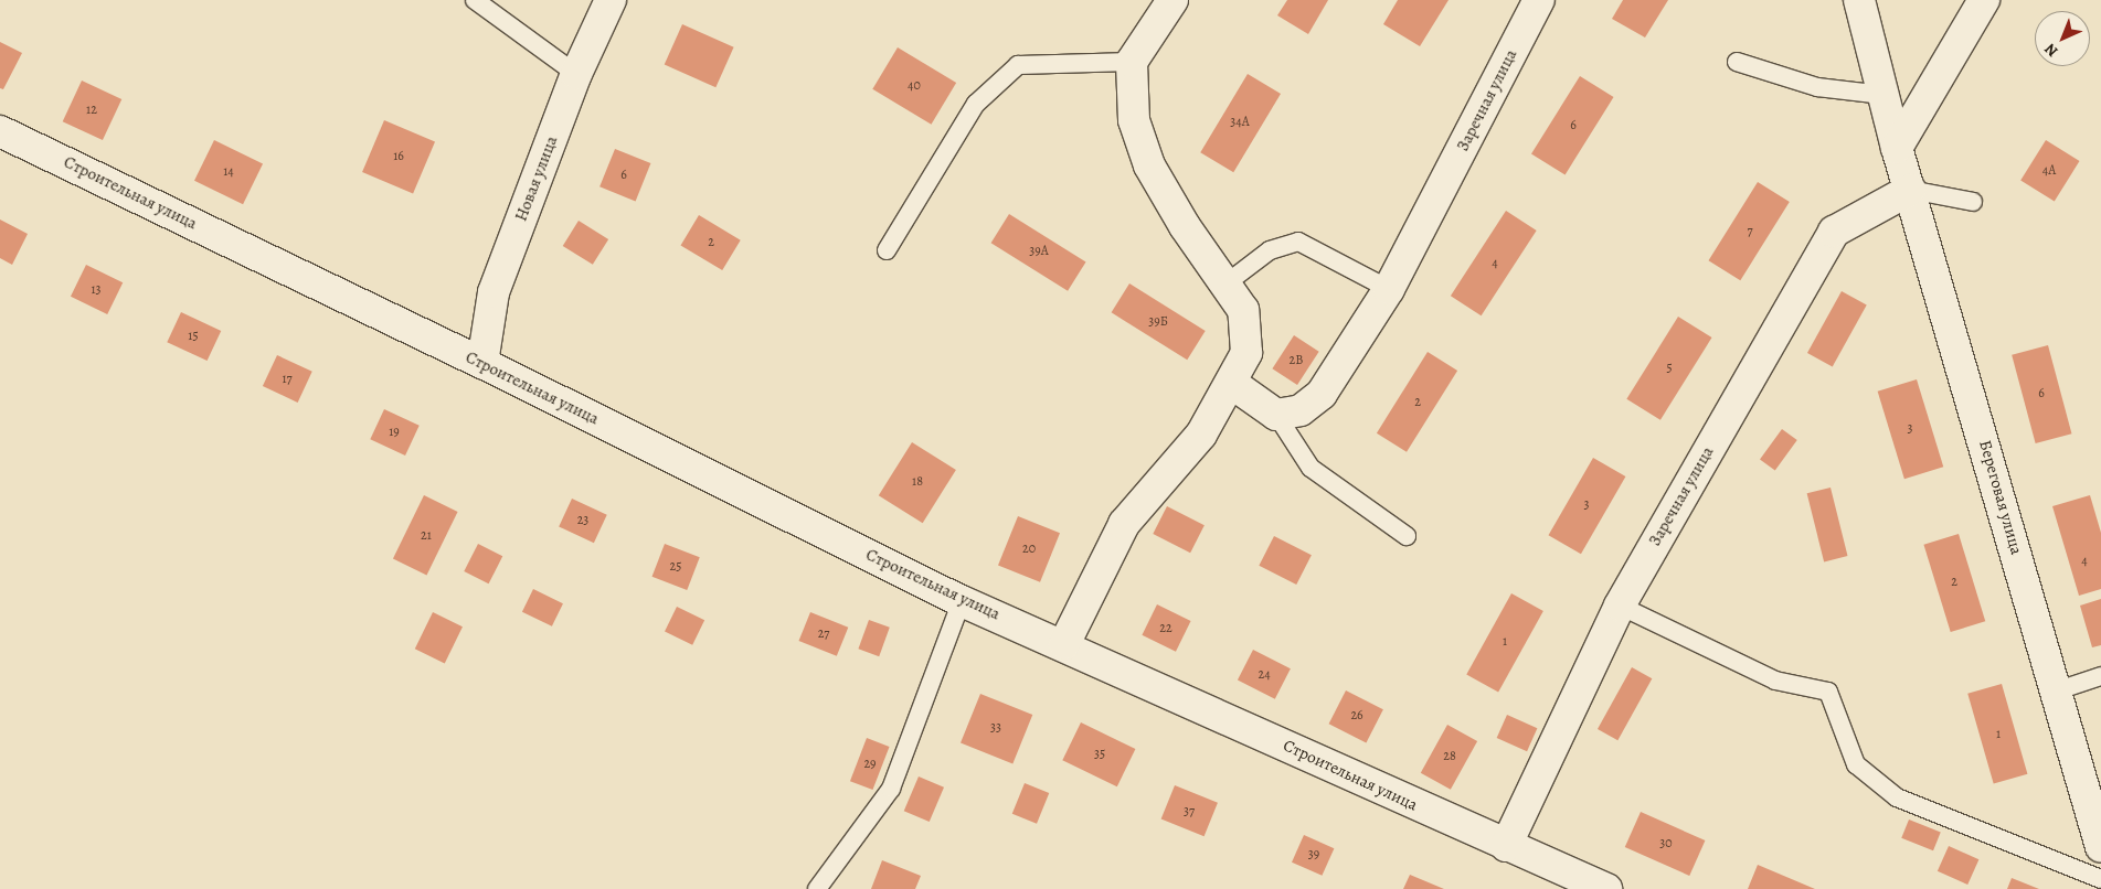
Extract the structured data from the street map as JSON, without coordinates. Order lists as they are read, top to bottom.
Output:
{
  "streets": {
    "street": [
      "Заречная улица",
      "Новая улица",
      "Строительная улица",
      "Береговая улица"
    ]
  },
  "crossings": [
    ["Заречная улица", "Строительная улица"],
    ["Заречная улица", "Береговая улица"],
    ["Новая улица", "Строительная улица"]
  ],
  "house_numbers": [
    "40",
    "12",
    "34А",
    "6",
    "16",
    "4А",
    "14",
    "6",
    "7",
    "2",
    "39А",
    "4",
    "13",
    "39Б",
    "15",
    "2В",
    "5",
    "17",
    "6",
    "2",
    "3",
    "19",
    "18",
    "3",
    "23",
    "21",
    "20",
    "4",
    "25",
    "2",
    "22",
    "27",
    "1",
    "24",
    "26",
    "33",
    "1",
    "35",
    "28",
    "29",
    "37",
    "30",
    "39"
  ],
  "north": "bottom left"
}
